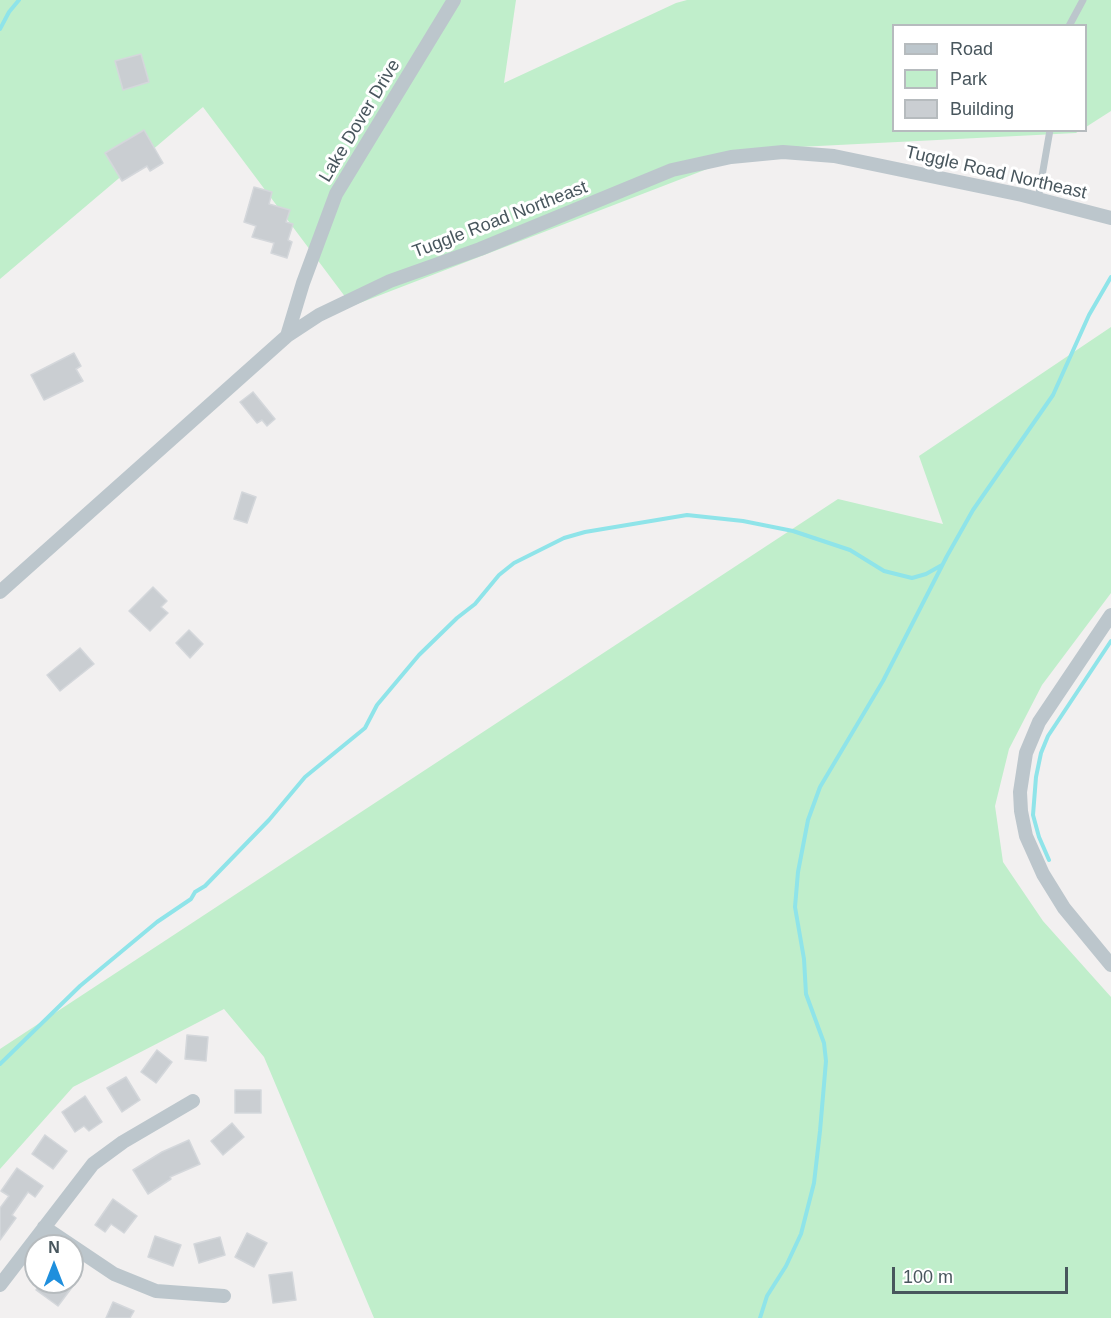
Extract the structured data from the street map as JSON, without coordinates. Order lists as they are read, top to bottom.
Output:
{
  "streets": {
    "street": ["Lake Dover Drive", "Tuggle Road Northeast"]
  },
  "crossings": [
    ["Lake Dover Drive", "Tuggle Road Northeast"]
  ],
  "legend": ["Road", "Park", "Building"],
  "scale_bar": "100 m",
  "north": "top"
}
